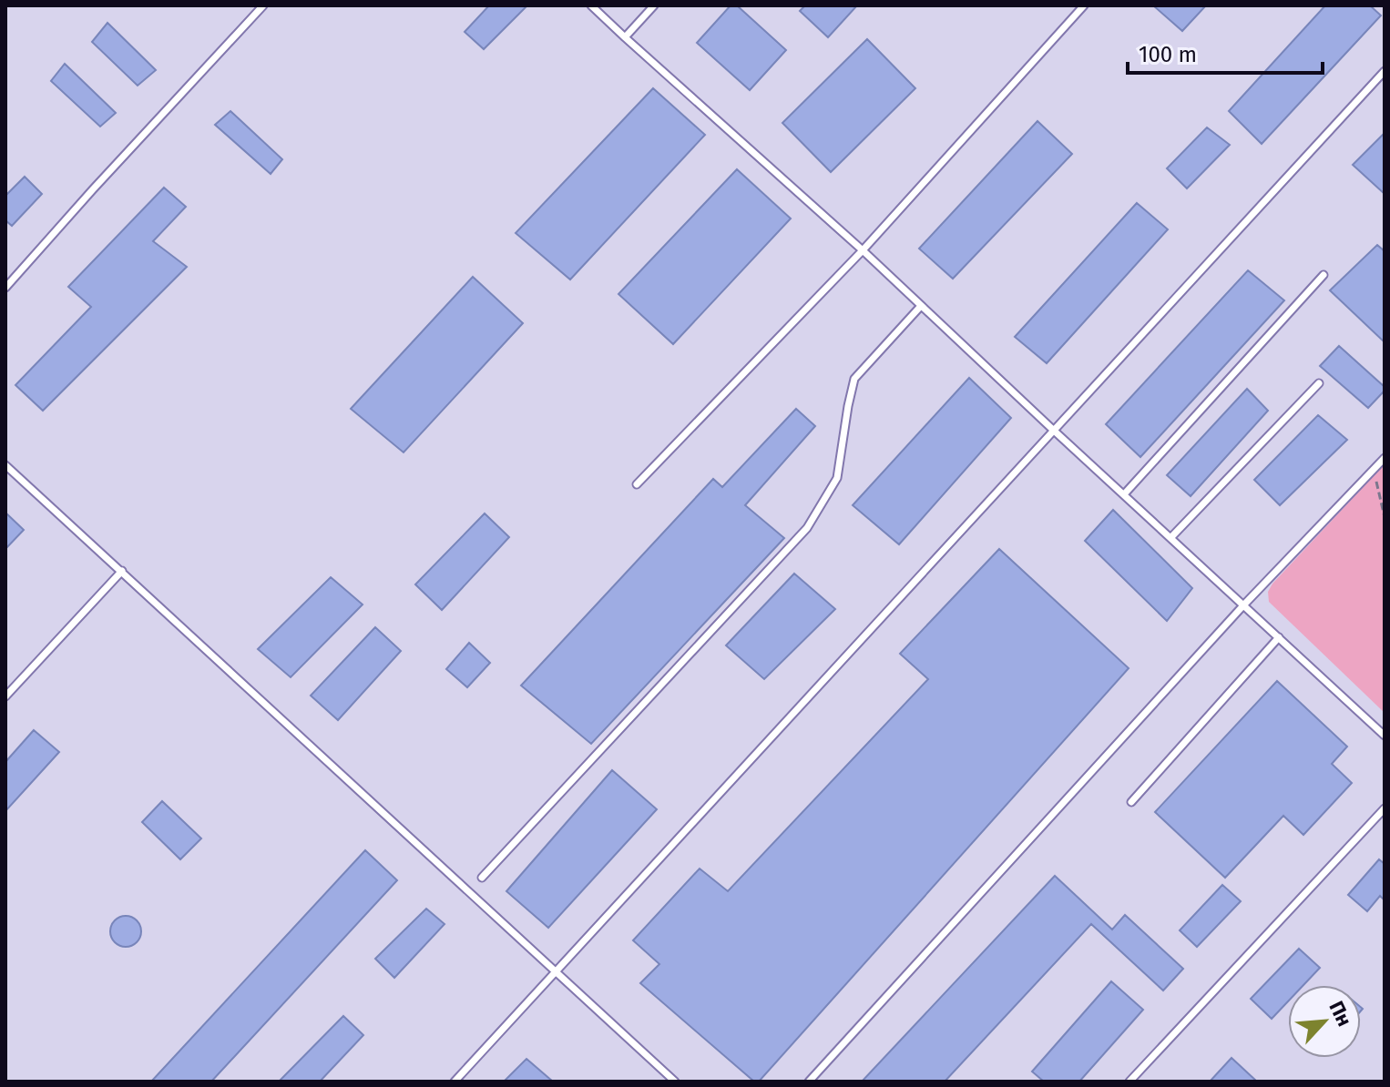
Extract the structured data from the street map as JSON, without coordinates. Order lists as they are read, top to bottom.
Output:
{
  "scale_bar": "100 m",
  "north": "top right"
}
